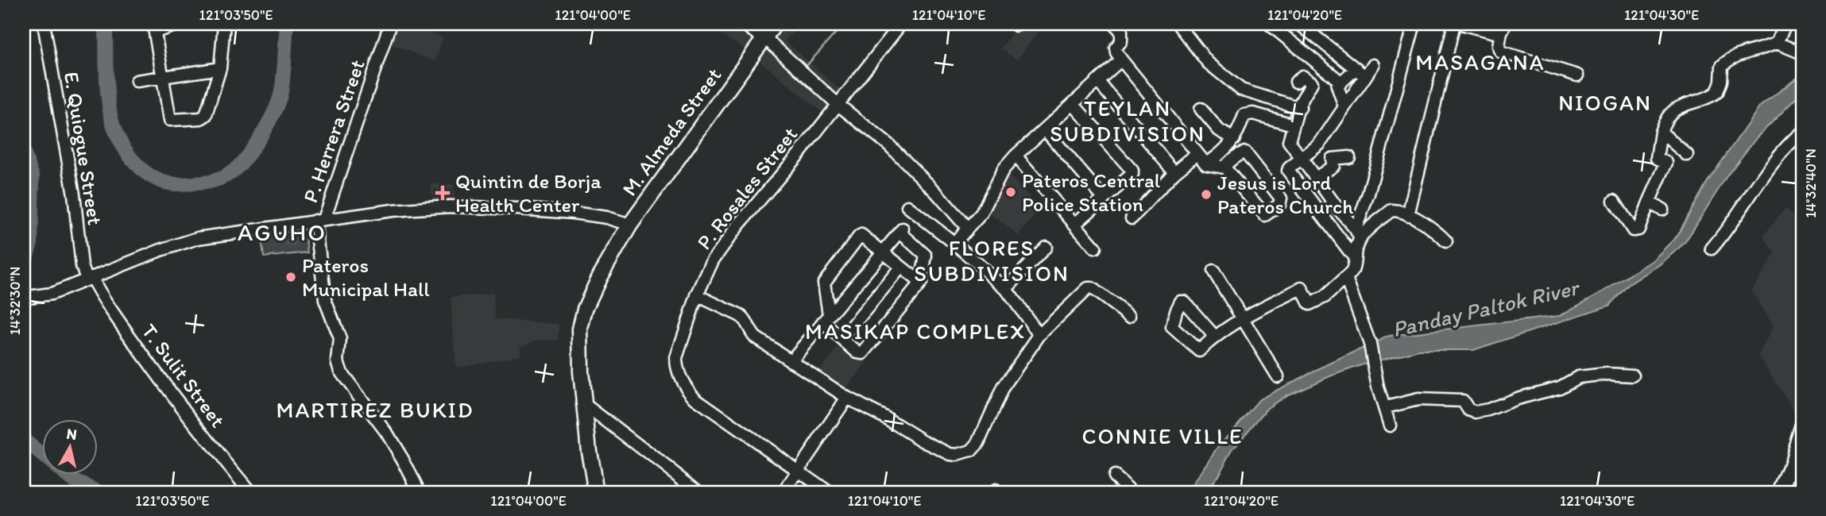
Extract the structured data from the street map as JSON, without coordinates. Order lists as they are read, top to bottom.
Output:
{
  "streets": {
    "main road": ["M. Almeda Street"],
    "street": [
      "P. Herrera Street",
      "E. Quiogue Street",
      "P. Rosales Street",
      "T. Sulit Street"
    ]
  },
  "crossings": [
    ["E. Quiogue Street", "T. Sulit Street"]
  ],
  "districts": [
    "MASAGANA",
    "NIOGAN",
    "TEYLAN SUBDIVISION",
    "AGUHO",
    "FLORES SUBDIVISION",
    "MASIKAP COMPLEX",
    "MARTIREZ BUKID",
    "CONNIE VILLE"
  ],
  "water": ["Panday Paltok River"],
  "places": {
    "other": ["Pateros Central Police Station", "Jesus is Lord Pateros Church", "Pateros Municipal Hall"],
    "health": ["Quintin de Borja Health Center"]
  },
  "north": "top",
  "coordinates": [
    "121°03'50\"E",
    "121°04'00\"E",
    "121°04'10\"E",
    "121°04'20\"E",
    "121°04'30\"E",
    "14°32'40\"N",
    "14°32'30\"N"
  ]
}
